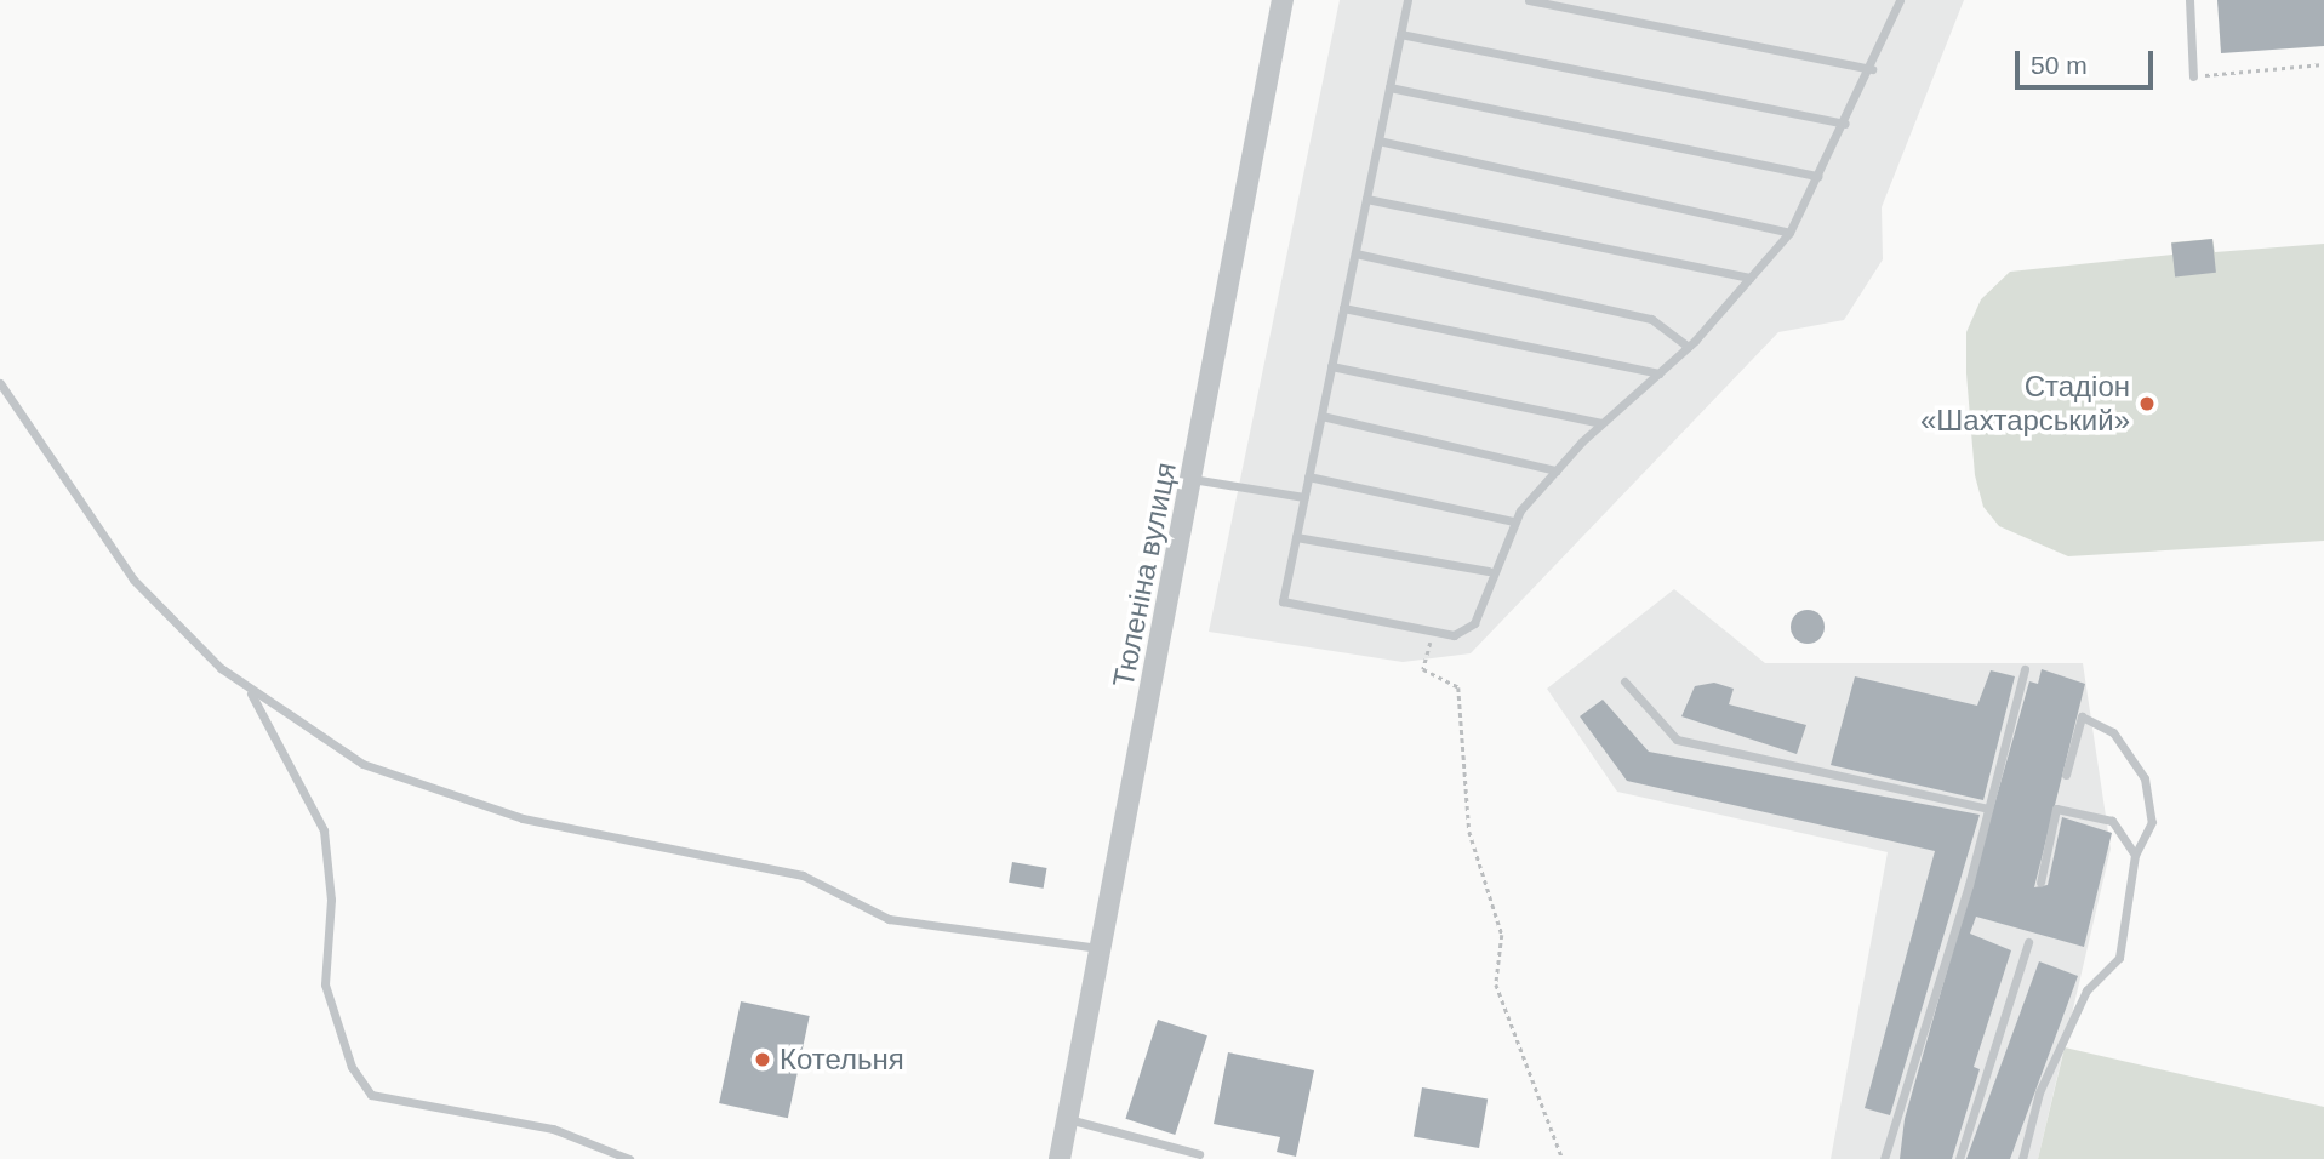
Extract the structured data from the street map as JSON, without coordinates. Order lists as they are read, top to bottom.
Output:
{
  "streets": {
    "street": ["Тюленіна вулиця"]
  },
  "places": ["Стадіон «Шахтарський»", "Котельня"],
  "scale_bar": "50 m"
}
